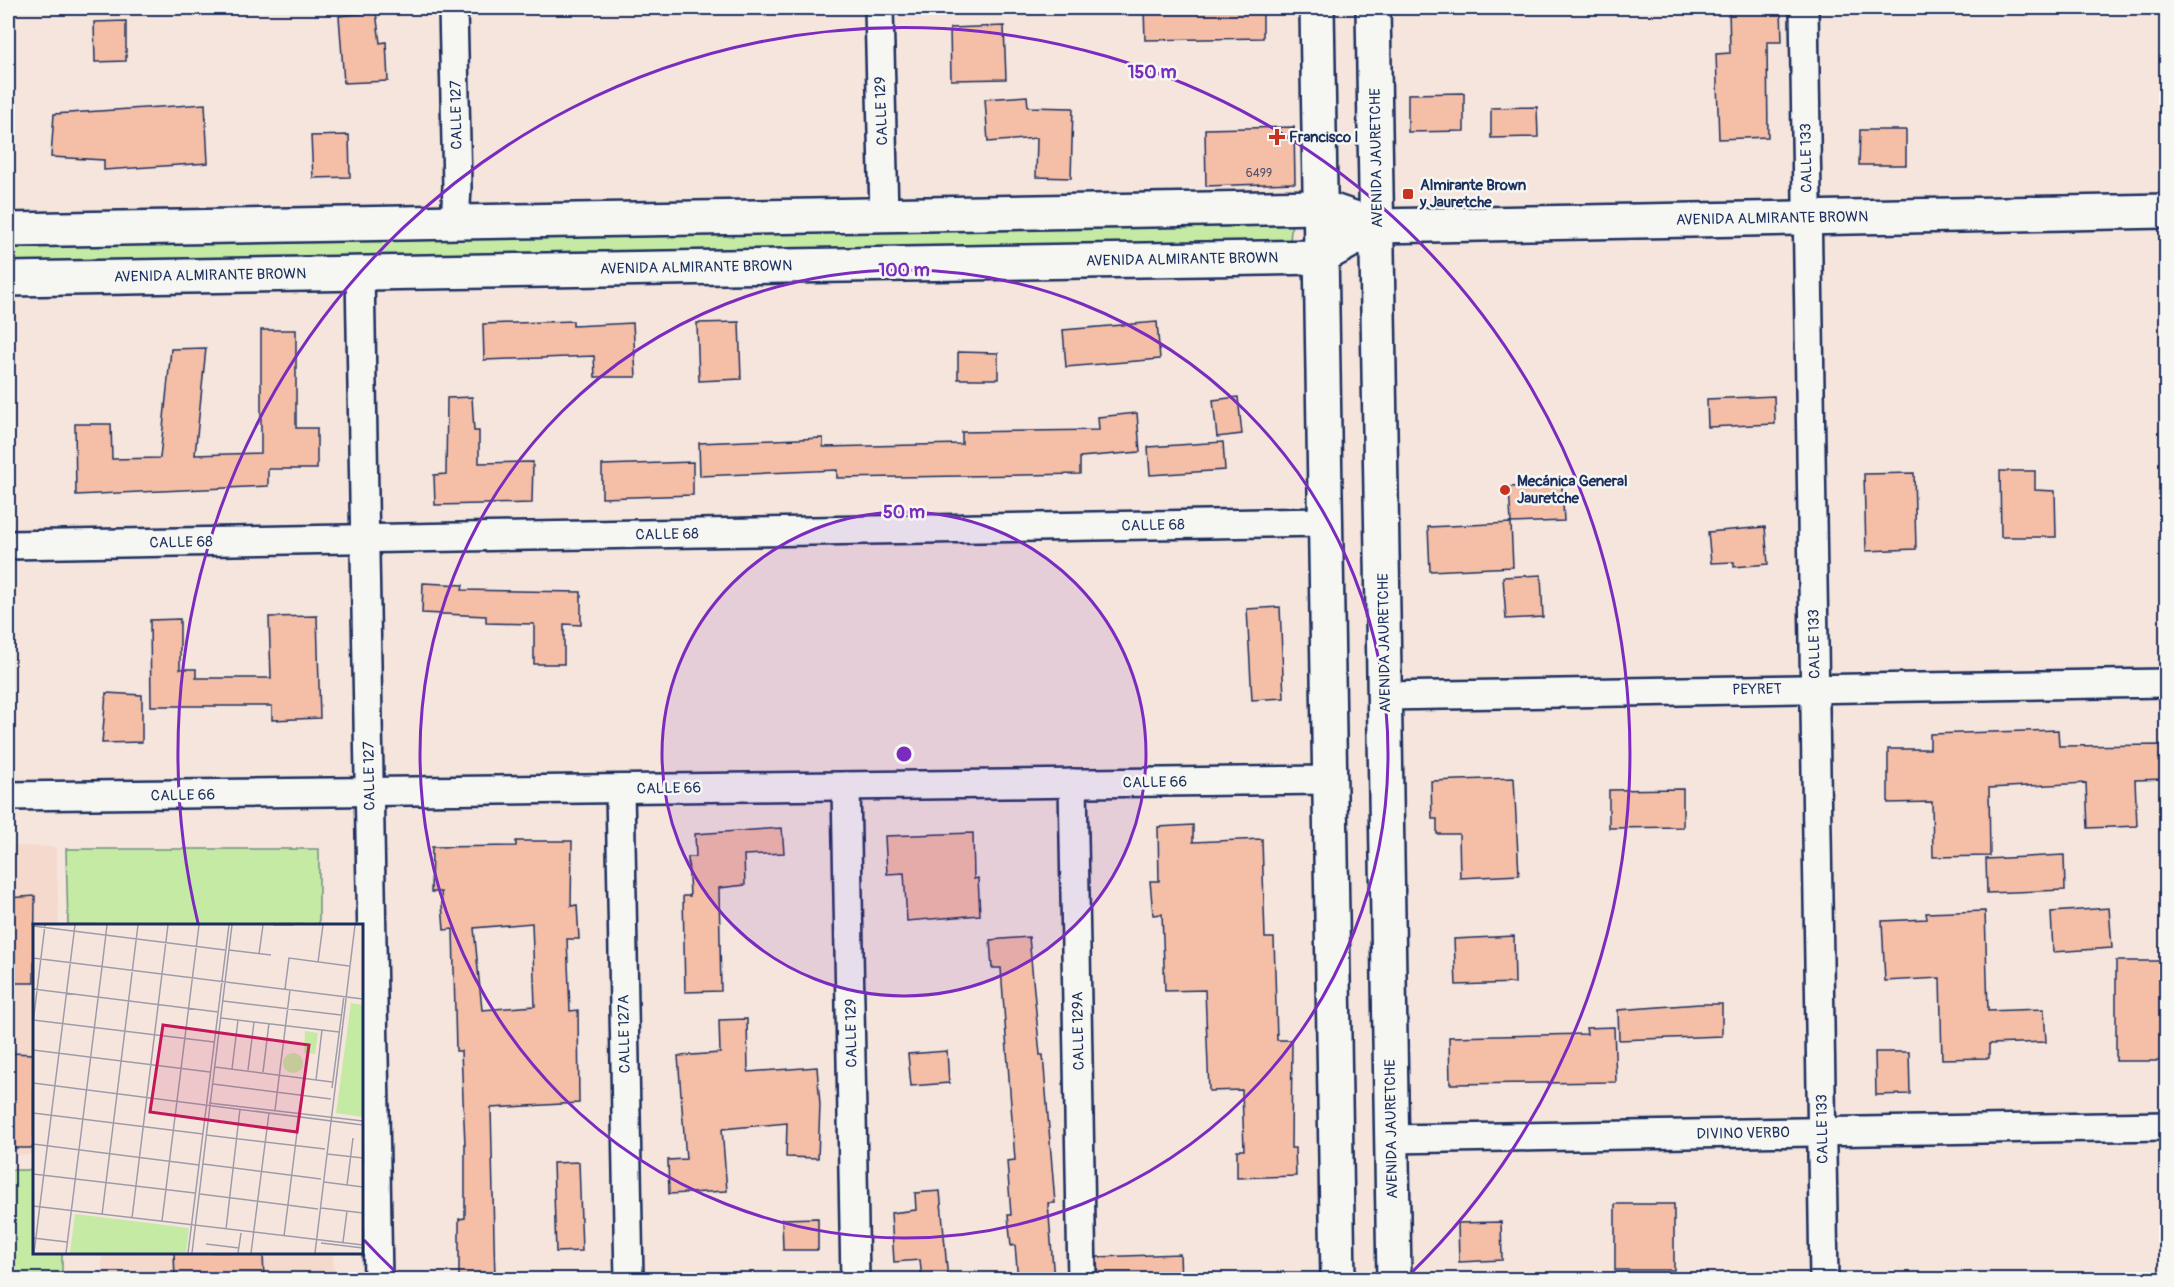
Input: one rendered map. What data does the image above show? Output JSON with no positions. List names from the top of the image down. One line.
{"streets":{"main road":["AVENIDA JAURETCHE","AVENIDA ALMIRANTE BROWN"],"street":["CALLE 129","CALLE 127","CALLE 133","CALLE 68","PEYRET","CALLE 66","CALLE 129A","CALLE 127A","DIVINO VERBO"]},"crossings":[["CALLE 129","AVENIDA ALMIRANTE BROWN"],["CALLE 129","CALLE 66"],["CALLE 127","AVENIDA ALMIRANTE BROWN"],["CALLE 127","CALLE 68"],["CALLE 127","CALLE 66"],["AVENIDA JAURETCHE","AVENIDA ALMIRANTE BROWN"],["AVENIDA JAURETCHE","PEYRET"],["AVENIDA JAURETCHE","DIVINO VERBO"],["CALLE 133","AVENIDA ALMIRANTE BROWN"],["CALLE 133","PEYRET"],["CALLE 133","DIVINO VERBO"],["CALLE 66","CALLE 129A"],["CALLE 66","CALLE 127A"]],"places":{"health":["Francisco I"],"transit":["Almirante Brown y Jauretche"],"other":["Mecánica General Jauretche"]},"house_numbers":["6499"],"rings":["150 m","100 m","50 m"]}
